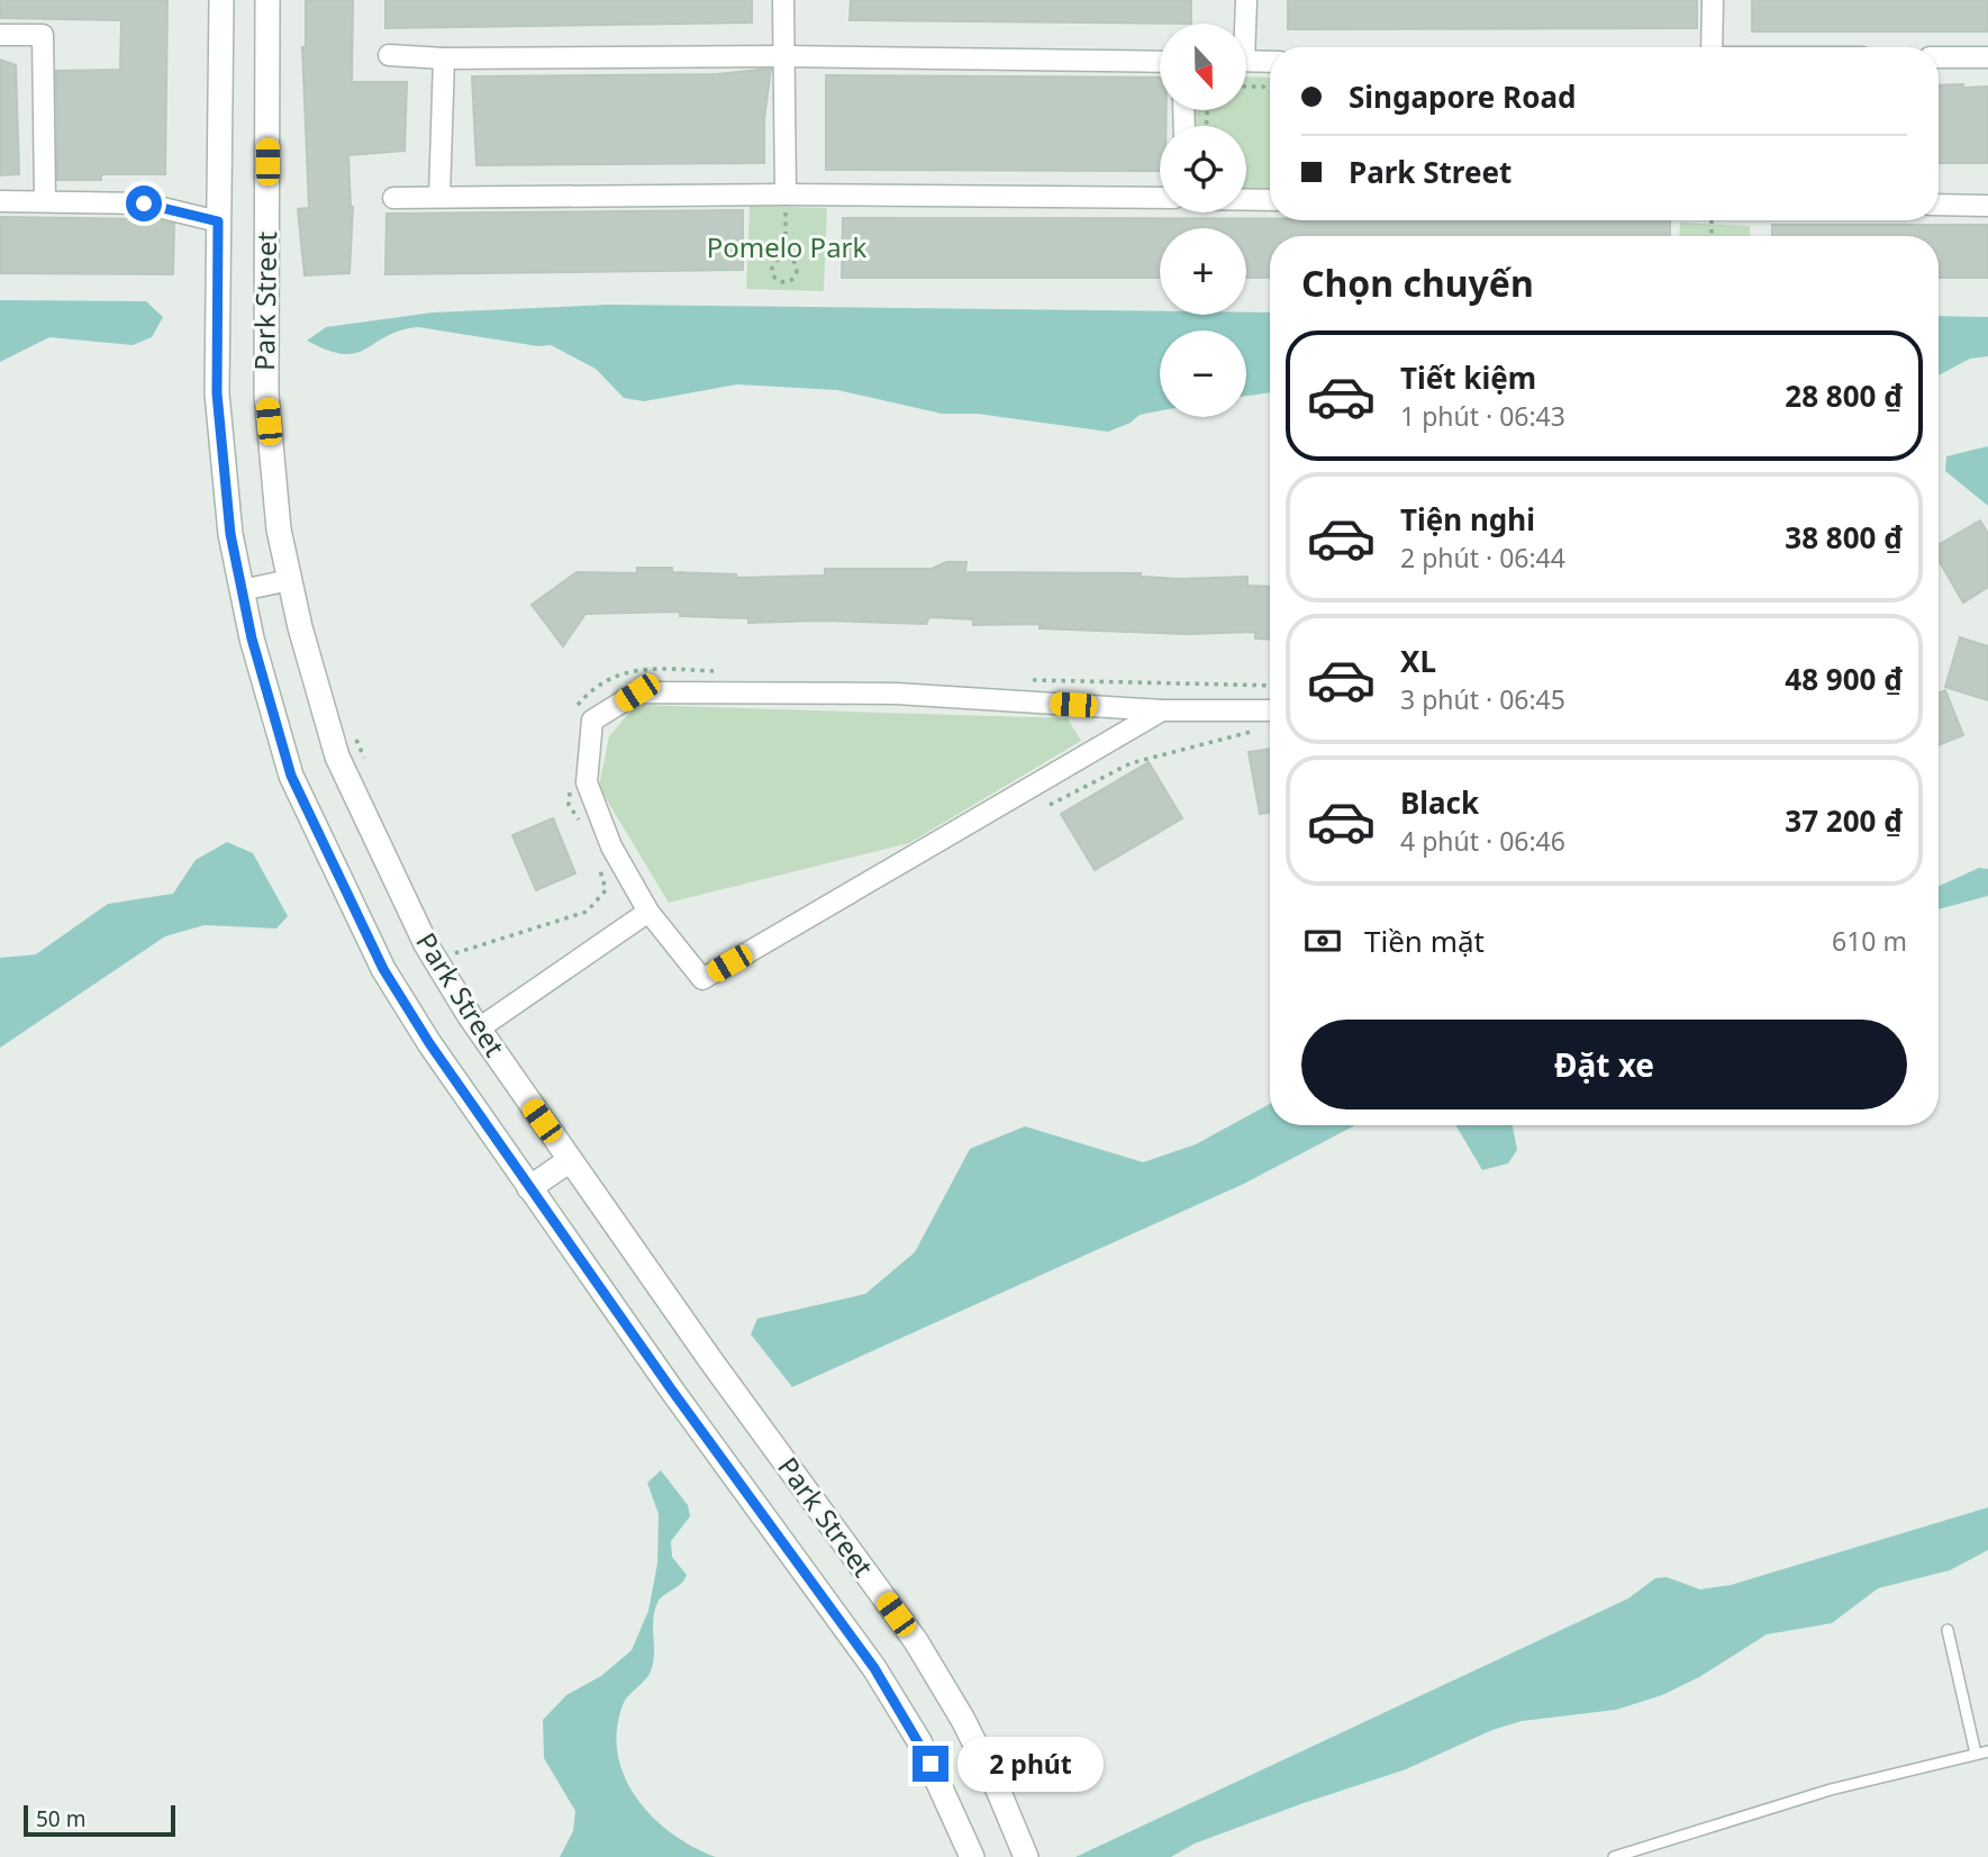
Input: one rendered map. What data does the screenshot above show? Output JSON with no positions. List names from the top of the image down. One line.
{"streets":{"street":["Park Street"]},"parks":["Pomelo Park"],"scale_bar":"50 m","north":"bottom","page":{"map_buttons":["+","−"],"banner":["Singapore Road","Park Street"],"heading":"Chọn chuyến","list":[{"name":"Tiết kiệm","note":"1 phút · 06:43","value":"28 800 ₫"},{"name":"Tiện nghi","note":"2 phút · 06:44","value":"38 800 ₫"},{"name":"XL","note":"3 phút · 06:45","value":"48 900 ₫"},{"name":"Black","note":"4 phút · 06:46","value":"37 200 ₫"}],"pay":["Tiền mặt","610 m"],"buttons":"Đặt xe","bubble":"2 phút","scale":"50 m"}}
